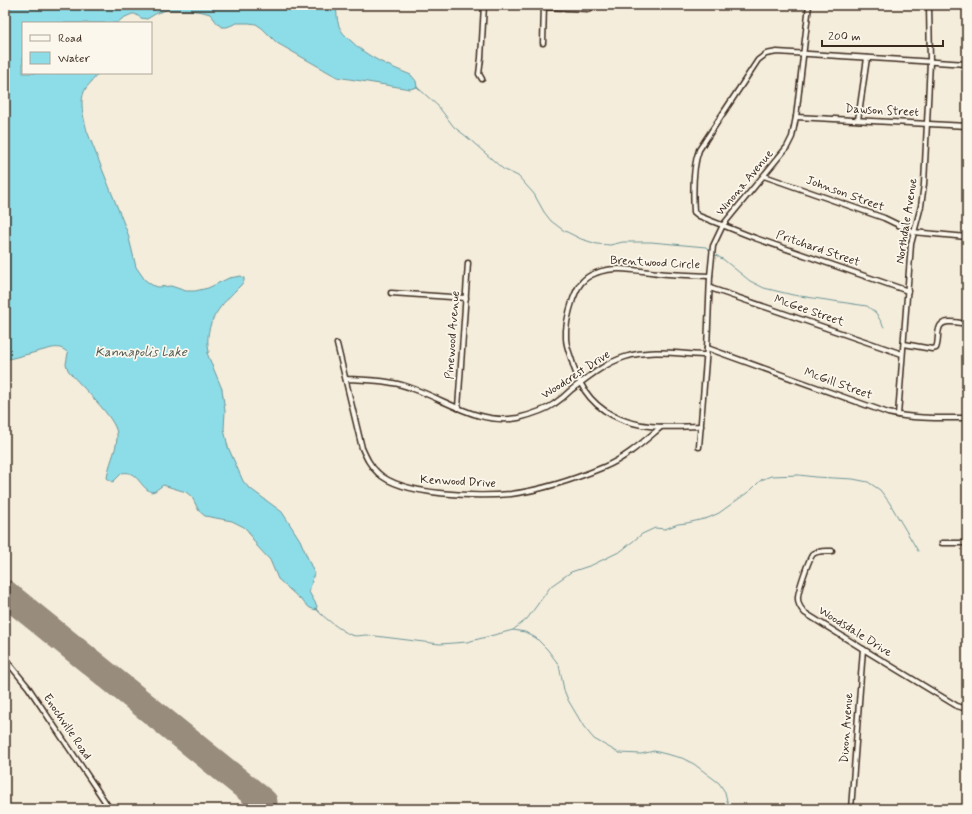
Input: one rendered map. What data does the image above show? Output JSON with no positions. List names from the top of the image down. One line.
{"streets":{"street":["Dawson Street","Winona Avenue","Johnson Street","Northdale Avenue","Pritchard Street","Brentwood Circle","McGee Street","Pinewood Avenue","Woodcrest Drive","McGill Street","Kenwood Drive","Woodsdale Drive","Enochville Road","Dixon Avenue"]},"crossings":[["Dawson Street","Winona Avenue"],["Dawson Street","Northdale Avenue"],["Winona Avenue","Johnson Street"],["Winona Avenue","Pritchard Street"],["Winona Avenue","Brentwood Circle"],["Winona Avenue","McGee Street"],["Winona Avenue","Woodcrest Drive"],["Winona Avenue","McGill Street"],["Johnson Street","Northdale Avenue"],["Northdale Avenue","Pritchard Street"],["Northdale Avenue","McGee Street"],["Northdale Avenue","McGill Street"],["Brentwood Circle","Woodcrest Drive"],["Brentwood Circle","Kenwood Drive"],["Pinewood Avenue","Woodcrest Drive"],["Woodcrest Drive","Kenwood Drive"],["Woodsdale Drive","Dixon Avenue"]],"water":["Kannapolis Lake"],"legend":["Road","Water"],"scale_bar":"200 m"}
